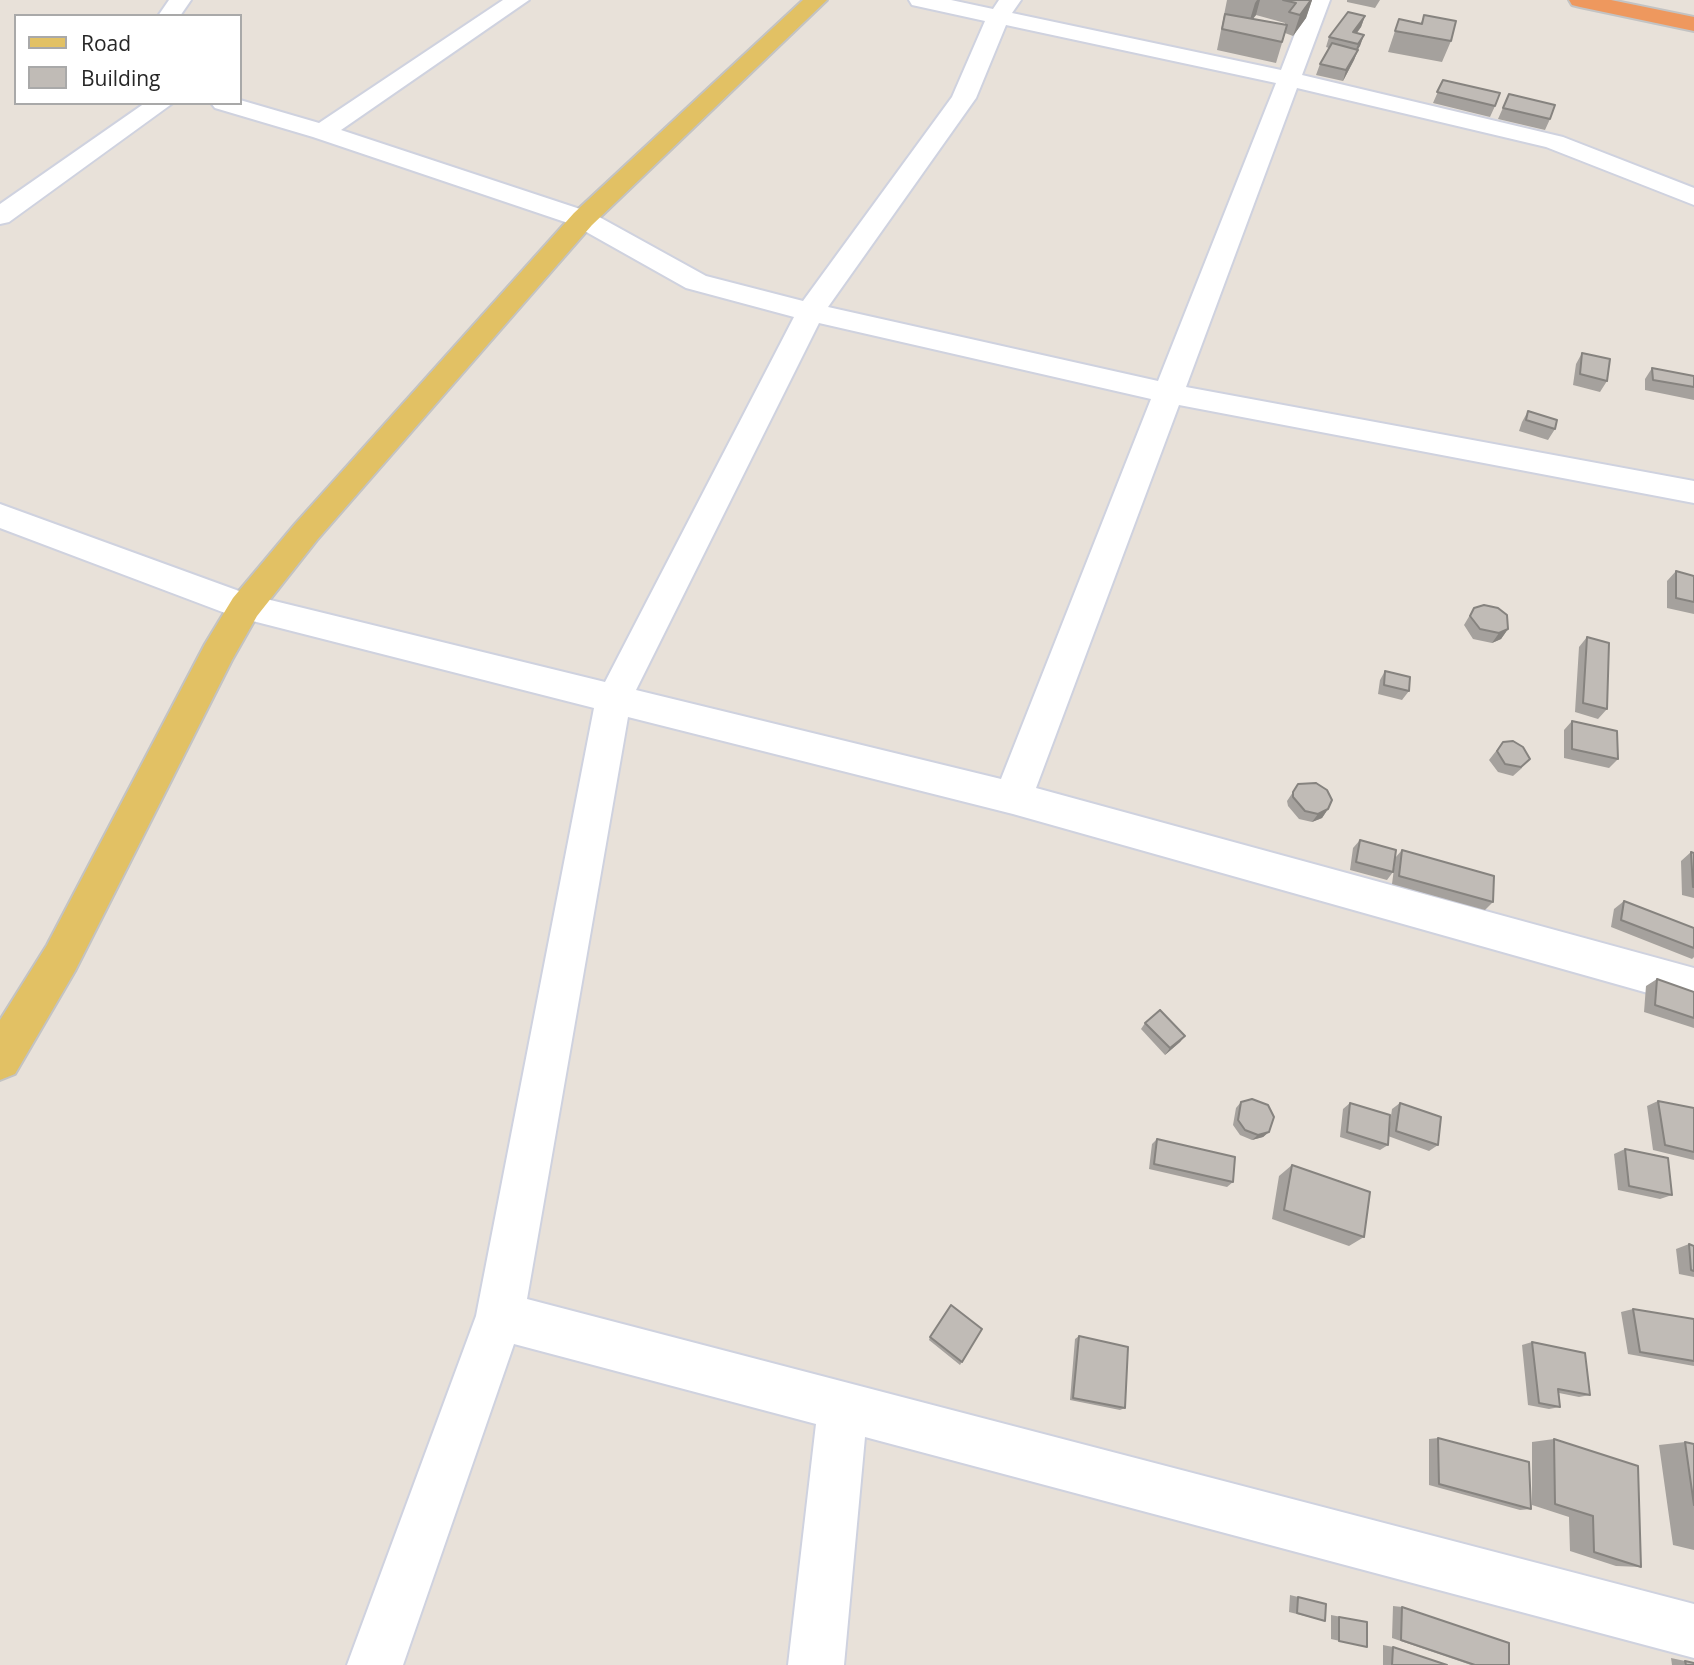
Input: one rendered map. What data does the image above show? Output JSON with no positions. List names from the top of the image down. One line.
{"legend":["Road","Building"]}
